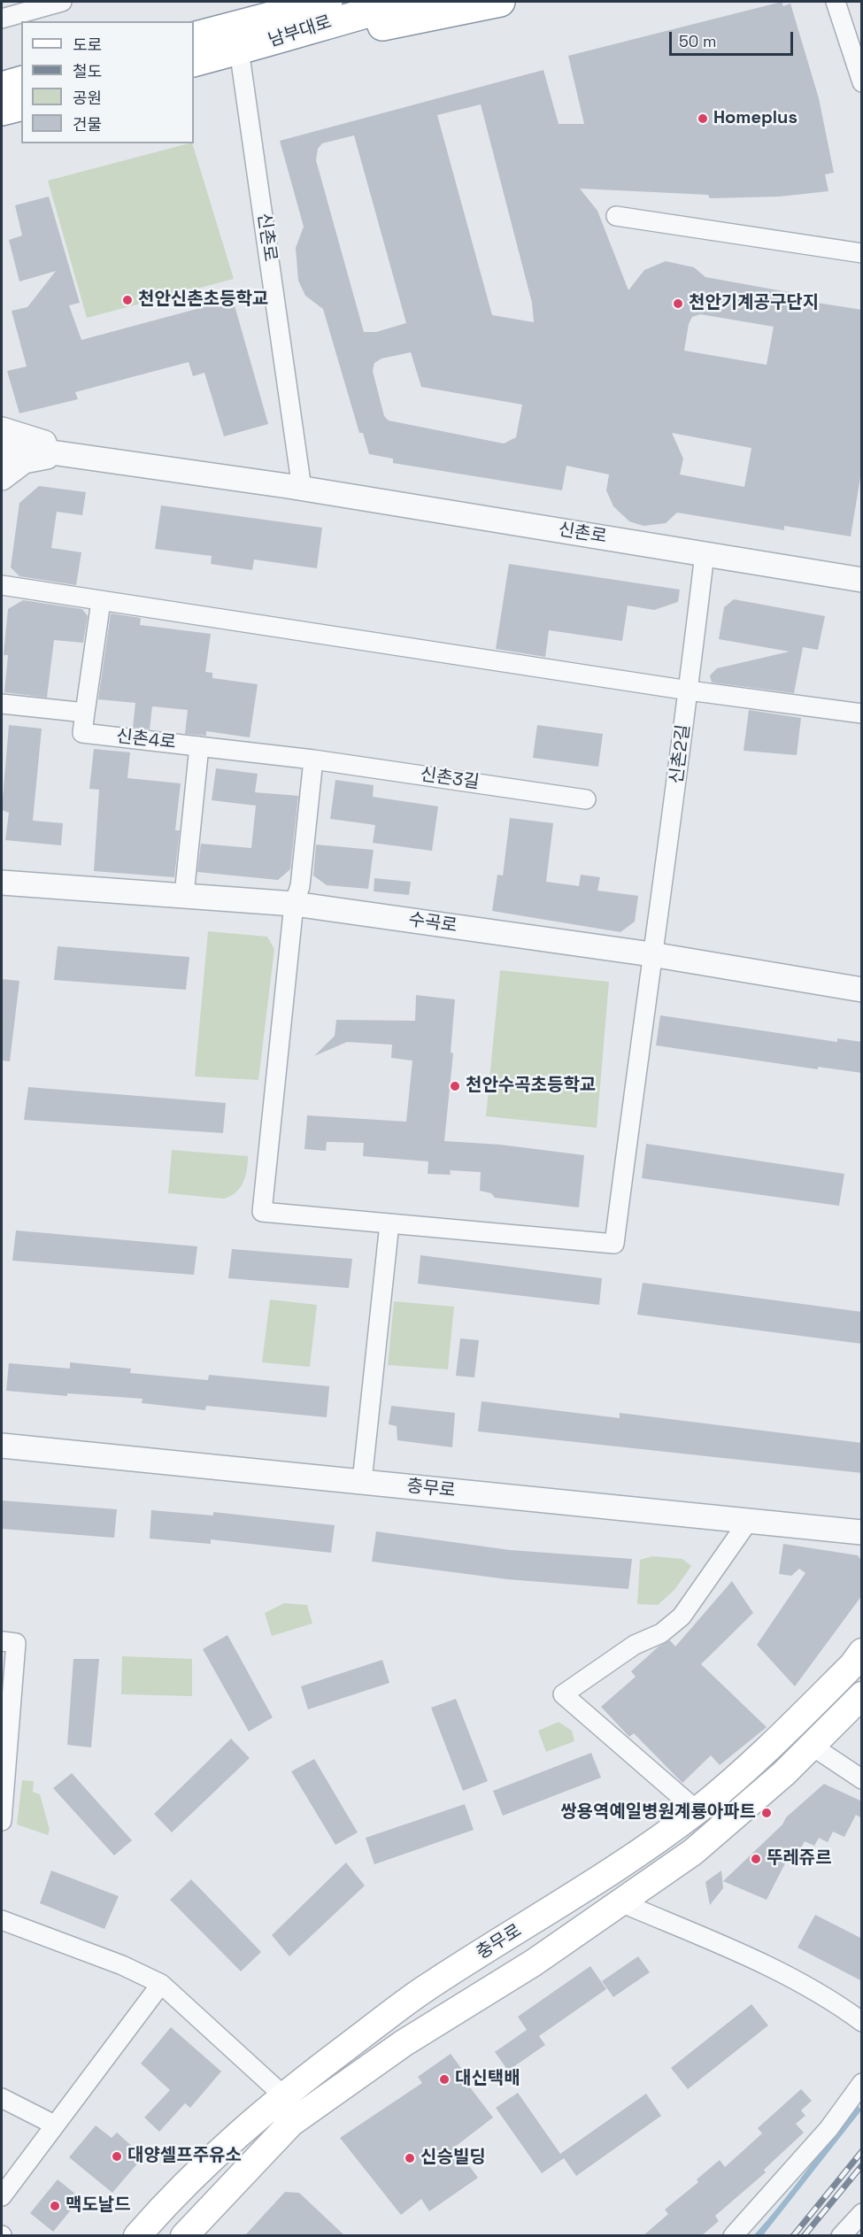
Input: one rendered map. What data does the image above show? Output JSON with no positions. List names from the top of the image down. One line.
{"streets":{"highway":["남부대로"],"main road":["충무로"],"street":["신촌로","신촌4로","신촌2길","신촌3길","수곡로"]},"crossings":[["남부대로","신촌로"],["신촌로","신촌2길"],["신촌4로","신촌3길"],["신촌2길","수곡로"]],"places":["Homeplus","천안신촌초등학교","천안기계공구단지","천안수곡초등학교","쌍용역예일병원계룡아파트","뚜레쥬르","대신택배","대양셀프주유소","신승빌딩","맥도날드"],"legend":["도로","철도","공원","건물"],"scale_bar":"50 m"}
